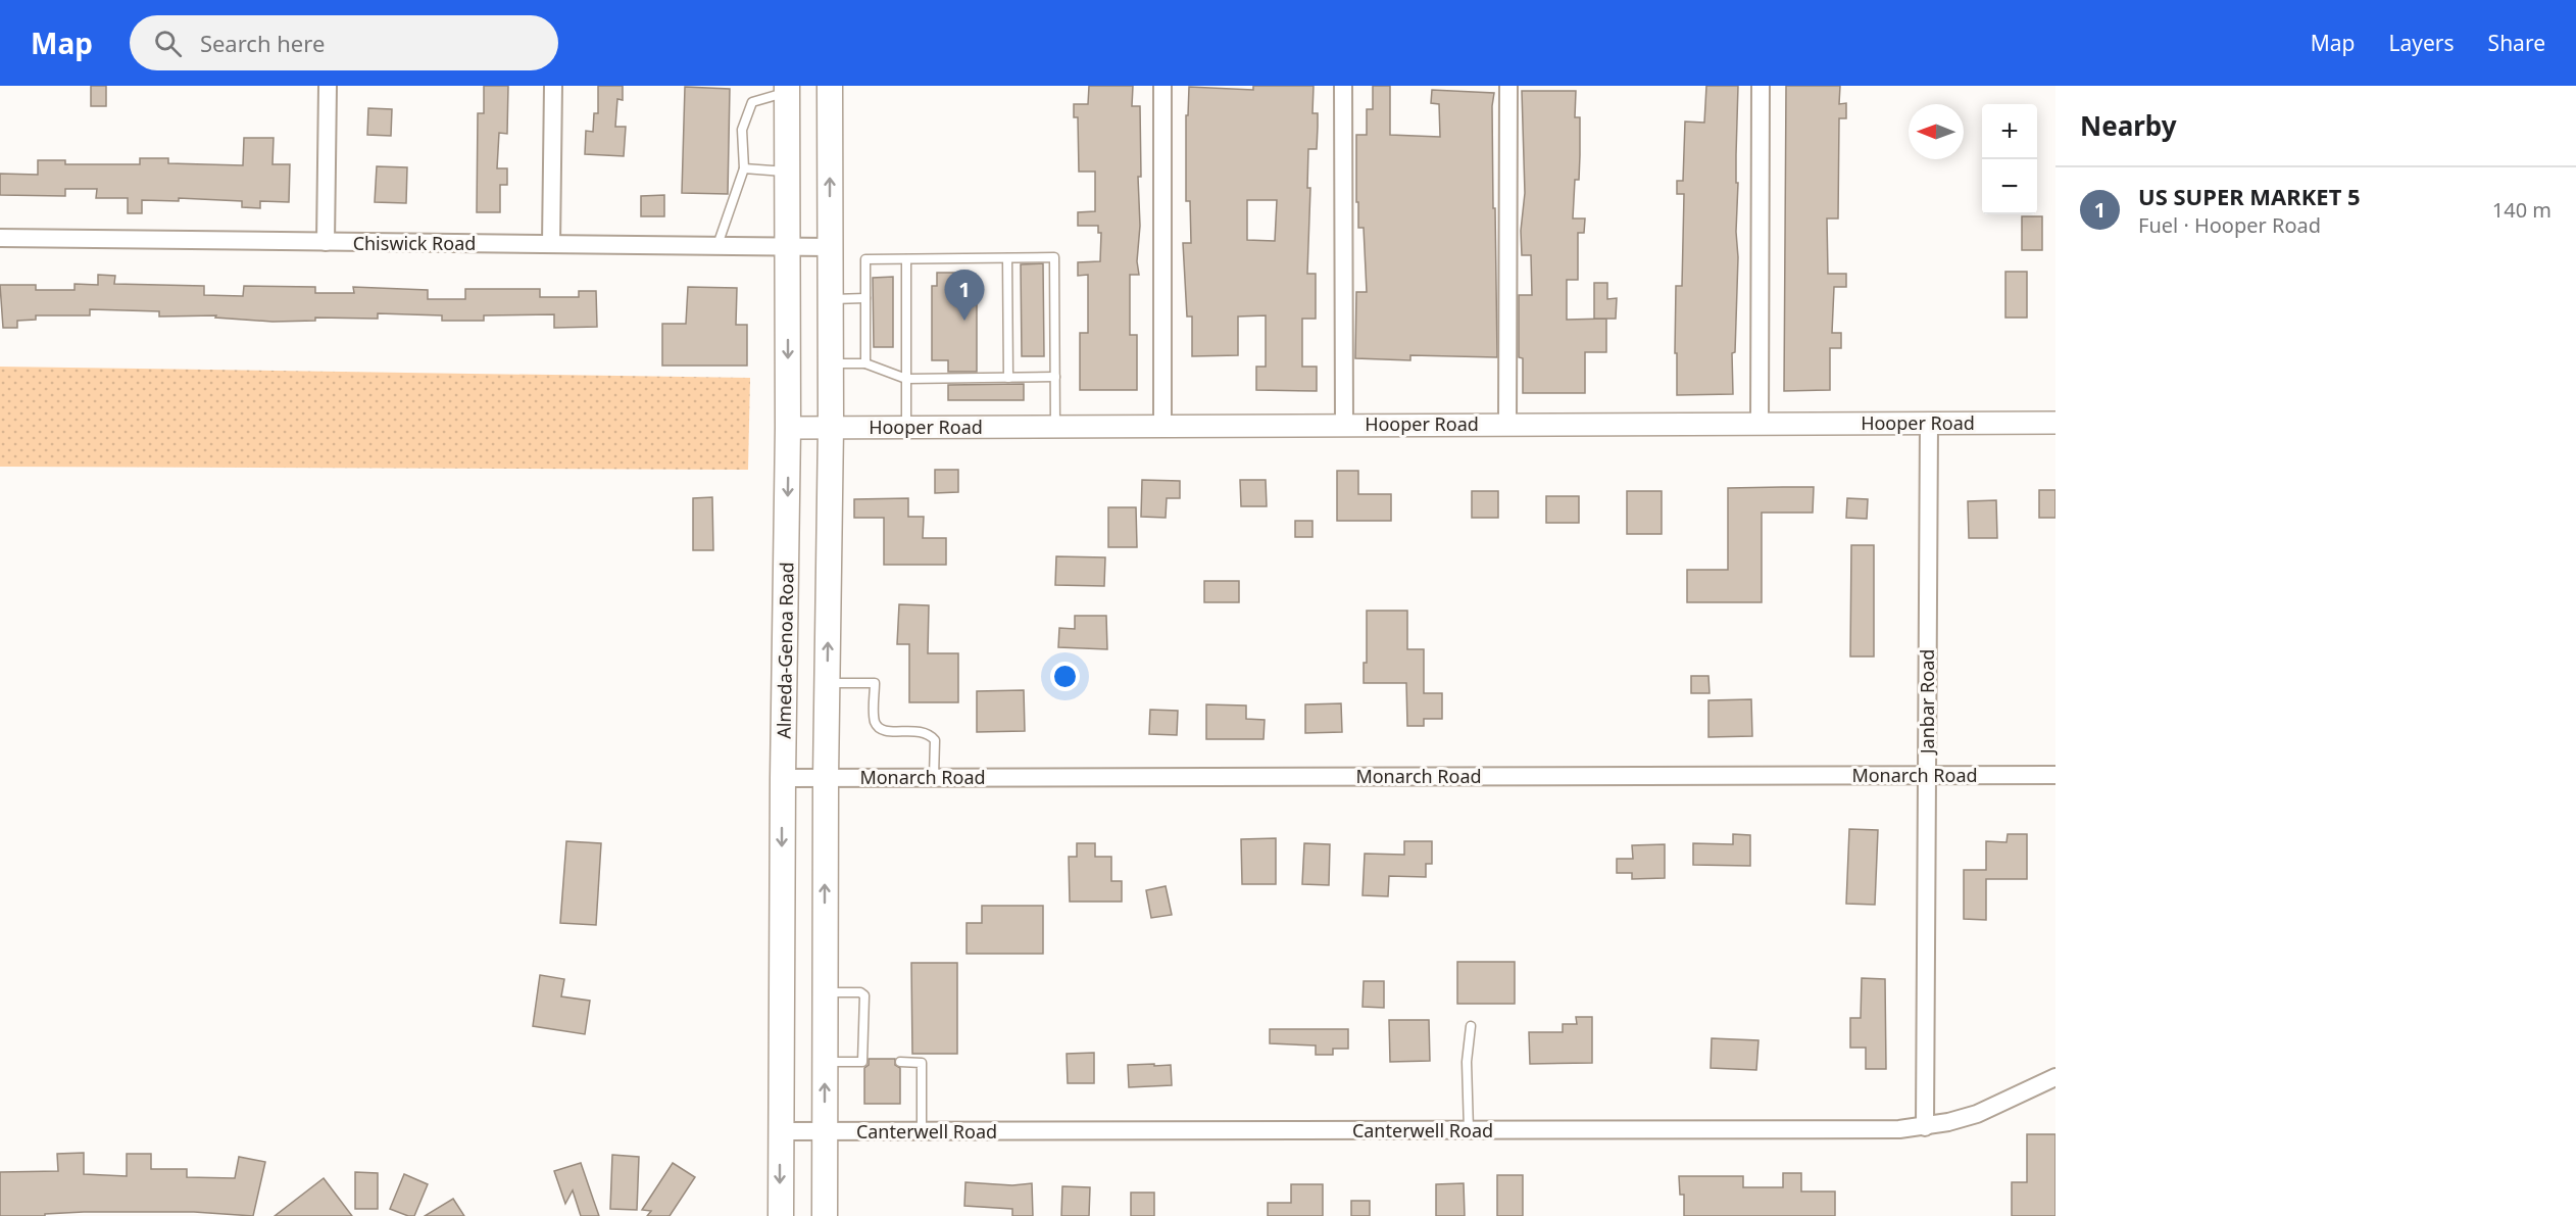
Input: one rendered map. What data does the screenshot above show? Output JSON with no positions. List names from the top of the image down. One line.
{"streets":{"main road":["Almeda-Genoa Road"],"street":["Chiswick Road","Hooper Road","Janbar Road","Monarch Road","Canterwell Road"]},"crossings":[["Chiswick Road","Almeda-Genoa Road"],["Hooper Road","Almeda-Genoa Road"],["Hooper Road","Janbar Road"],["Almeda-Genoa Road","Monarch Road"],["Almeda-Genoa Road","Canterwell Road"],["Janbar Road","Monarch Road"],["Janbar Road","Canterwell Road"]],"north":"left","page":{"header":"Map","search":"Search here","nav":["Map","Layers","Share"],"heading":"Nearby","map_buttons":["+","−"],"list":[{"mark":"1","name":"US SUPER MARKET 5","note":"Fuel · Hooper Road","value":"140 m"}],"pins":"1"}}
